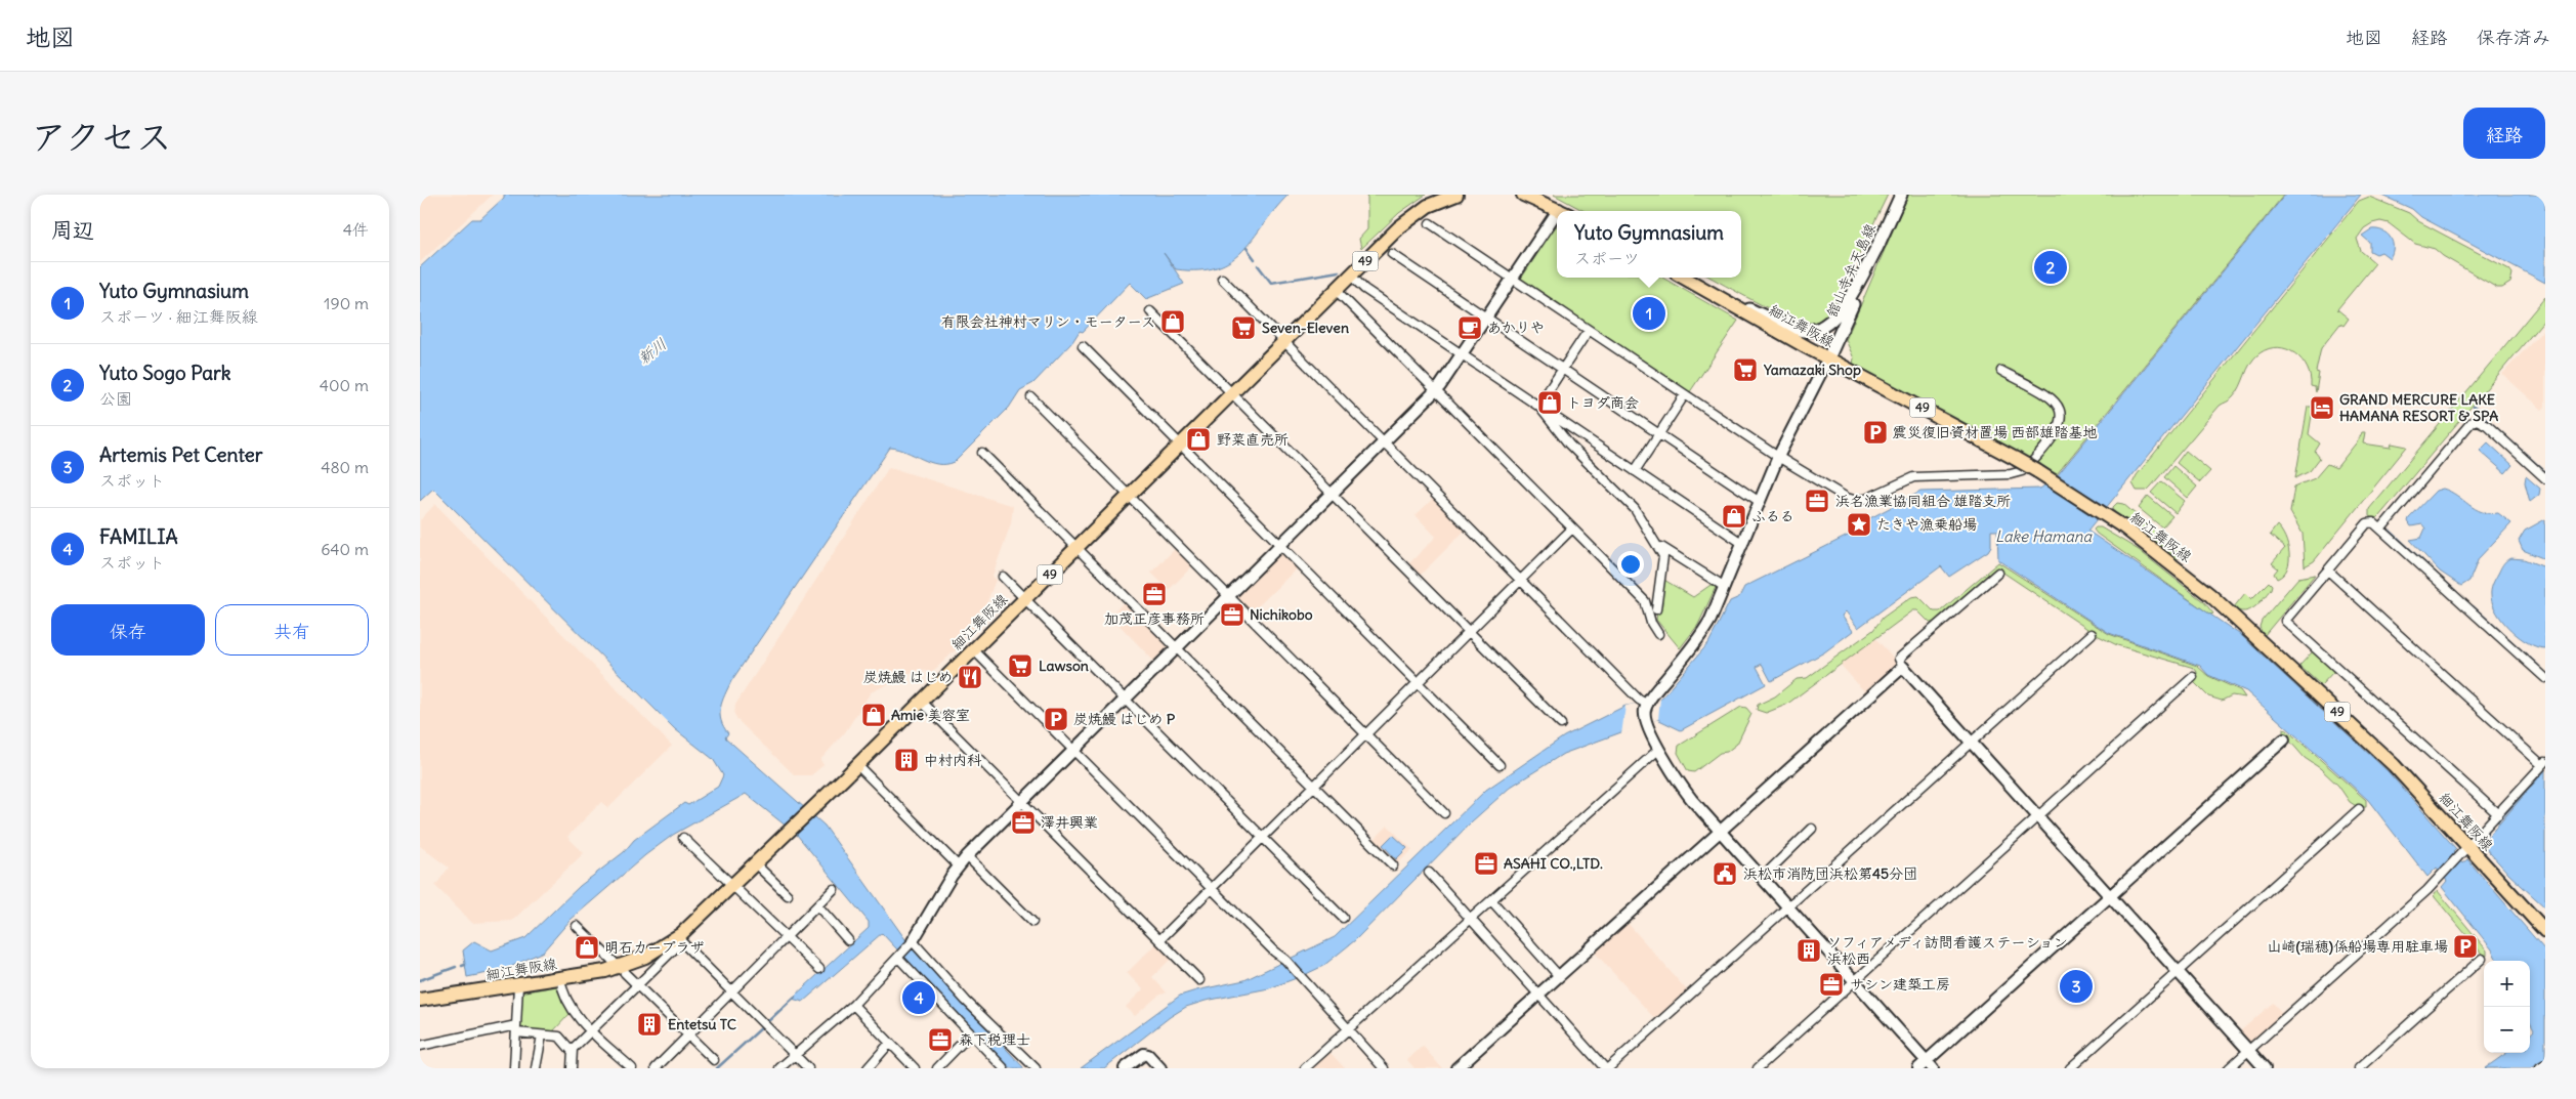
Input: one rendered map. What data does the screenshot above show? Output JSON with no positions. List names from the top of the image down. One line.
{"streets":{"main road":["49","舘山寺弁天島線","細江舞阪線"]},"crossings":[["舘山寺弁天島線","細江舞阪線"]],"water":["新川","Lake Hamana"],"places":{"shop":["有限会社神村マリン・モータース","トヨダ商会","野菜直売所","ふるる","Amie 美容室","明石カープラザ"],"supermarket":["Seven-Eleven","Yamazaki Shop","Lawson"],"cafe":["あかりや"],"hotel":["GRAND MERCURE LAKE HAMANA RESORT & SPA"],"parking":["震災復旧資材置場 西部雄踏基地","炭焼鰻 はじめ P","山崎(瑞穂)係船場専用駐車場"],"office":["浜名漁業協同組合 雄踏支所","加茂正彦事務所","Nichikobo","澤井興業","ASAHI CO.,LTD.","サシン建築工房","森下税理士"],"place":["たきや漁乗船場"],"restaurant":["炭焼鰻 はじめ"],"building":["中村内科","ソフィアメディ訪問看護ステーション 浜松西","Entetsu TC"],"public building":["浜松市消防団浜松第45分団"]},"page":{"header":"地図","nav":["地図","経路","保存済み"],"title":"アクセス","buttons":["経路",["保存","共有"]],"heading":["周辺","4件"],"popup":["Yuto Gymnasium","スポーツ"],"pins":["2","1","3","4"],"list":[{"mark":"1","name":"Yuto Gymnasium","note":"スポーツ · 細江舞阪線","value":"190 m"},{"mark":"2","name":"Yuto Sogo Park","note":"公園","value":"400 m"},{"mark":"3","name":"Artemis Pet Center","note":"スポット","value":"480 m"},{"mark":"4","name":"FAMILIA","note":"スポット","value":"640 m"}],"map_buttons":["+","−"]}}
